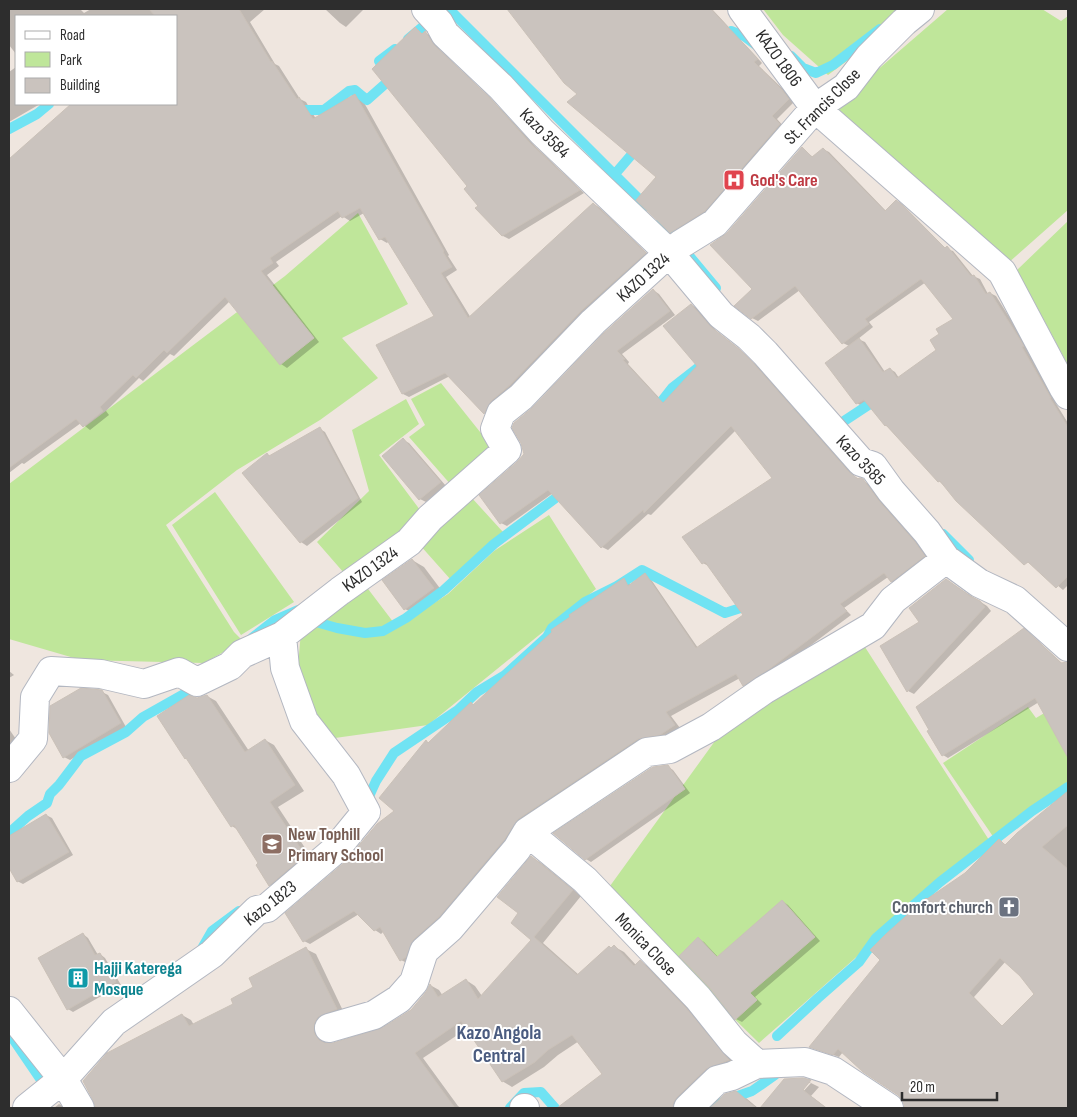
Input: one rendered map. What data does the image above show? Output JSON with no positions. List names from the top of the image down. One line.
{"streets":{"street":["KAZO 1806","St. Francis Close","Kazo 3584","KAZO 1324","Kazo 3585","Kazo 1823","Monica Close"]},"crossings":[["KAZO 1806","St. Francis Close"],["St. Francis Close","Kazo 3584"],["St. Francis Close","KAZO 1324"],["St. Francis Close","Kazo 3585"],["Kazo 3584","KAZO 1324"],["Kazo 3584","Kazo 3585"],["KAZO 1324","Kazo 3585"],["KAZO 1324","Kazo 1823"]],"districts":["Kazo Angola Central"],"places":{"hospital":["God's Care"],"school or university":["New Tophill Primary School"],"church":["Comfort church"],"building":["Hajji Katerega Mosque"]},"legend":["Road","Park","Building"],"scale_bar":"20 m"}
